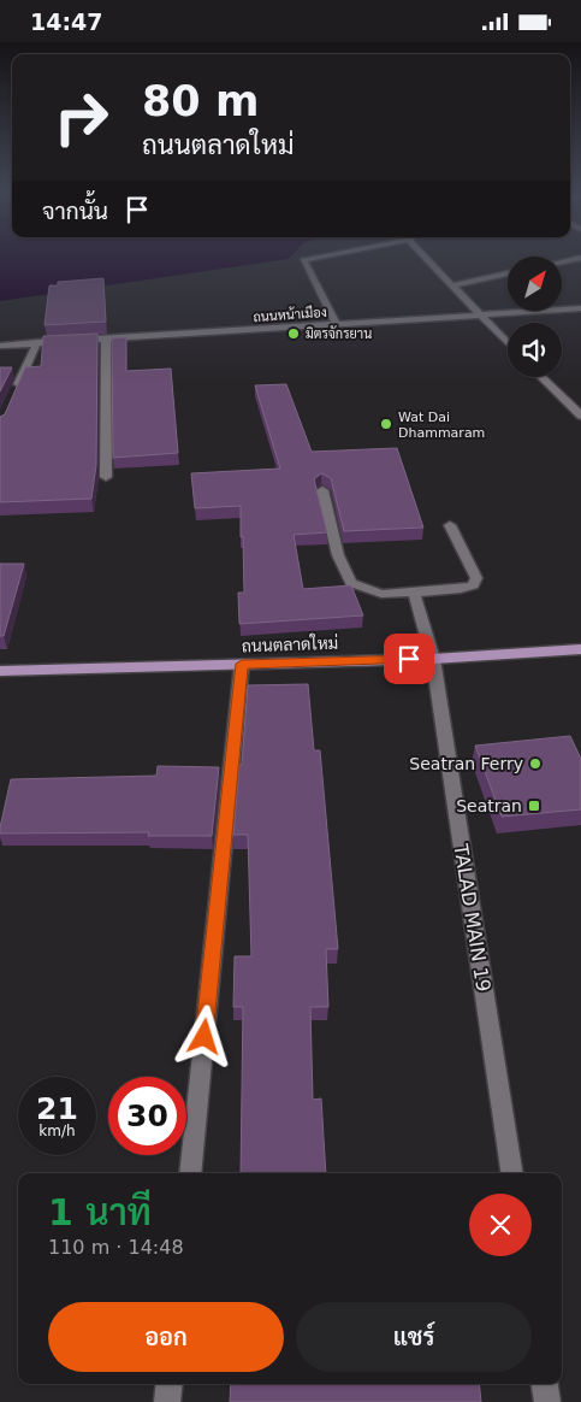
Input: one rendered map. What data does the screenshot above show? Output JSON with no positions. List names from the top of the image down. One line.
{"streets":{"main road":["ถนนตลาดใหม่"],"street":["ถนนหน้าเมือง","TALAD MAIN 19"]},"crossings":[["ถนนตลาดใหม่","TALAD MAIN 19"]],"places":{"other":["มิตรจักรยาน","Wat Dai Dhammaram","Seatran Ferry"],"transit":["Seatran"]},"north":"top right","page":{"status":"14:47","turn":["80 m","ถนนตลาดใหม่"],"then":"จากนั้น","speed":"21 km/h","limit":"30","heading":["1 นาที","110 m · 14:48"],"buttons":["ออก","แชร์"]}}
